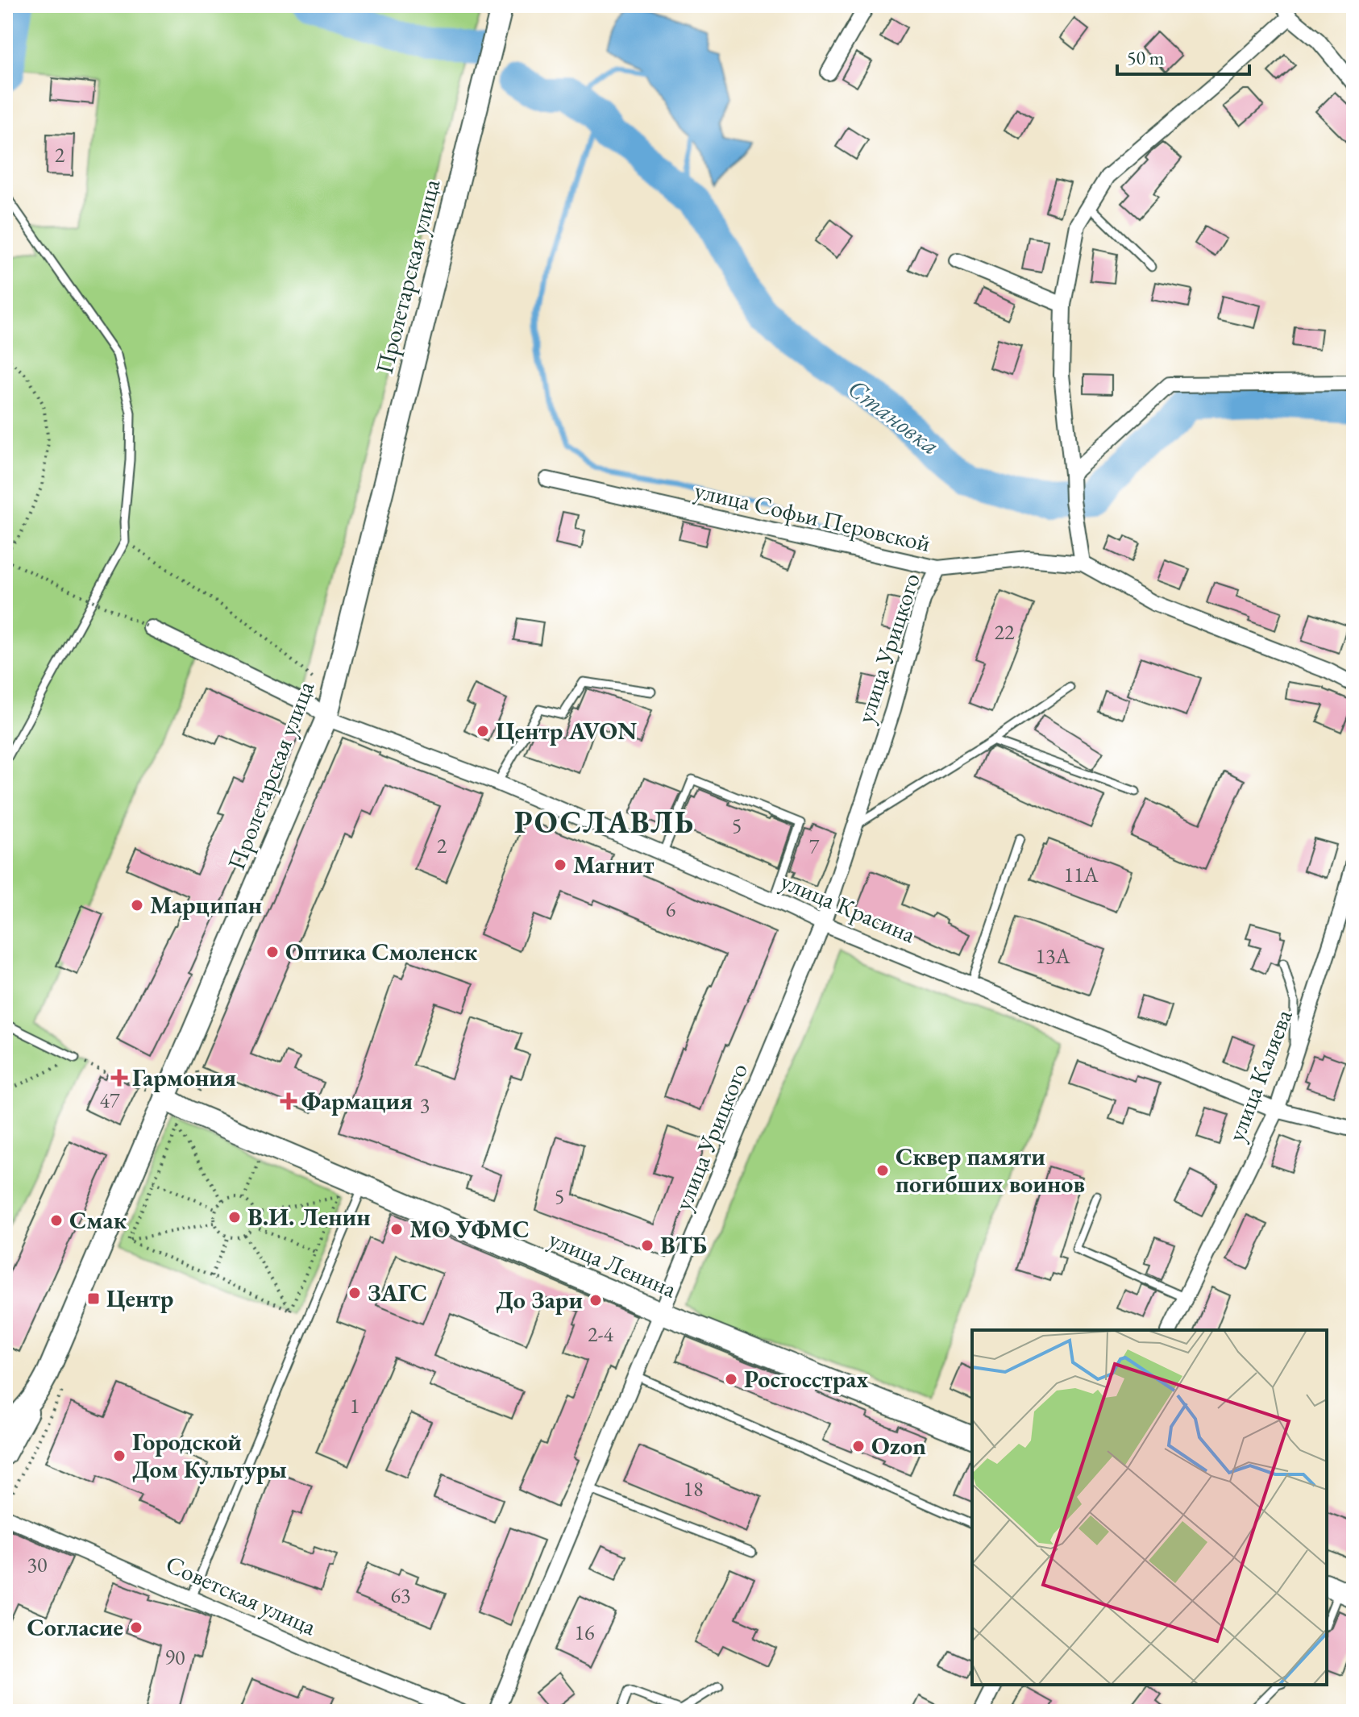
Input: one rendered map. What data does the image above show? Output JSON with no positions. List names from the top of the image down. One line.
{"streets":{"main road":["Пролетарская улица","улица Ленина"],"street":["улица Софьи Перовской","улица Урицкого","улица Красина","улица Каляева","Советская улица"]},"crossings":[["Пролетарская улица","улица Красина"],["Пролетарская улица","улица Ленина"],["улица Софьи Перовской","улица Урицкого"],["улица Урицкого","улица Красина"],["улица Урицкого","улица Ленина"],["улица Красина","улица Каляева"]],"districts":["РОСЛАВЛЬ"],"water":["Становка"],"places":{"other":["Центр AVON","Магнит","Марципан","Оптика Смоленск","Сквер памяти погибших воинов","В.И. Ленин","Смак","МО УФМС","ВТБ","ЗАГС","До Зари","Росгосстрах","Ozon","Городской Дом Культуры","Согласие"],"health":["Гармония","Фармация"],"transit":["Центр"]},"house_numbers":["2","22","5","2","7","11А","6","13А","47","3","5","2-4","1","18","30","63","16","90"],"scale_bar":"50 m"}
